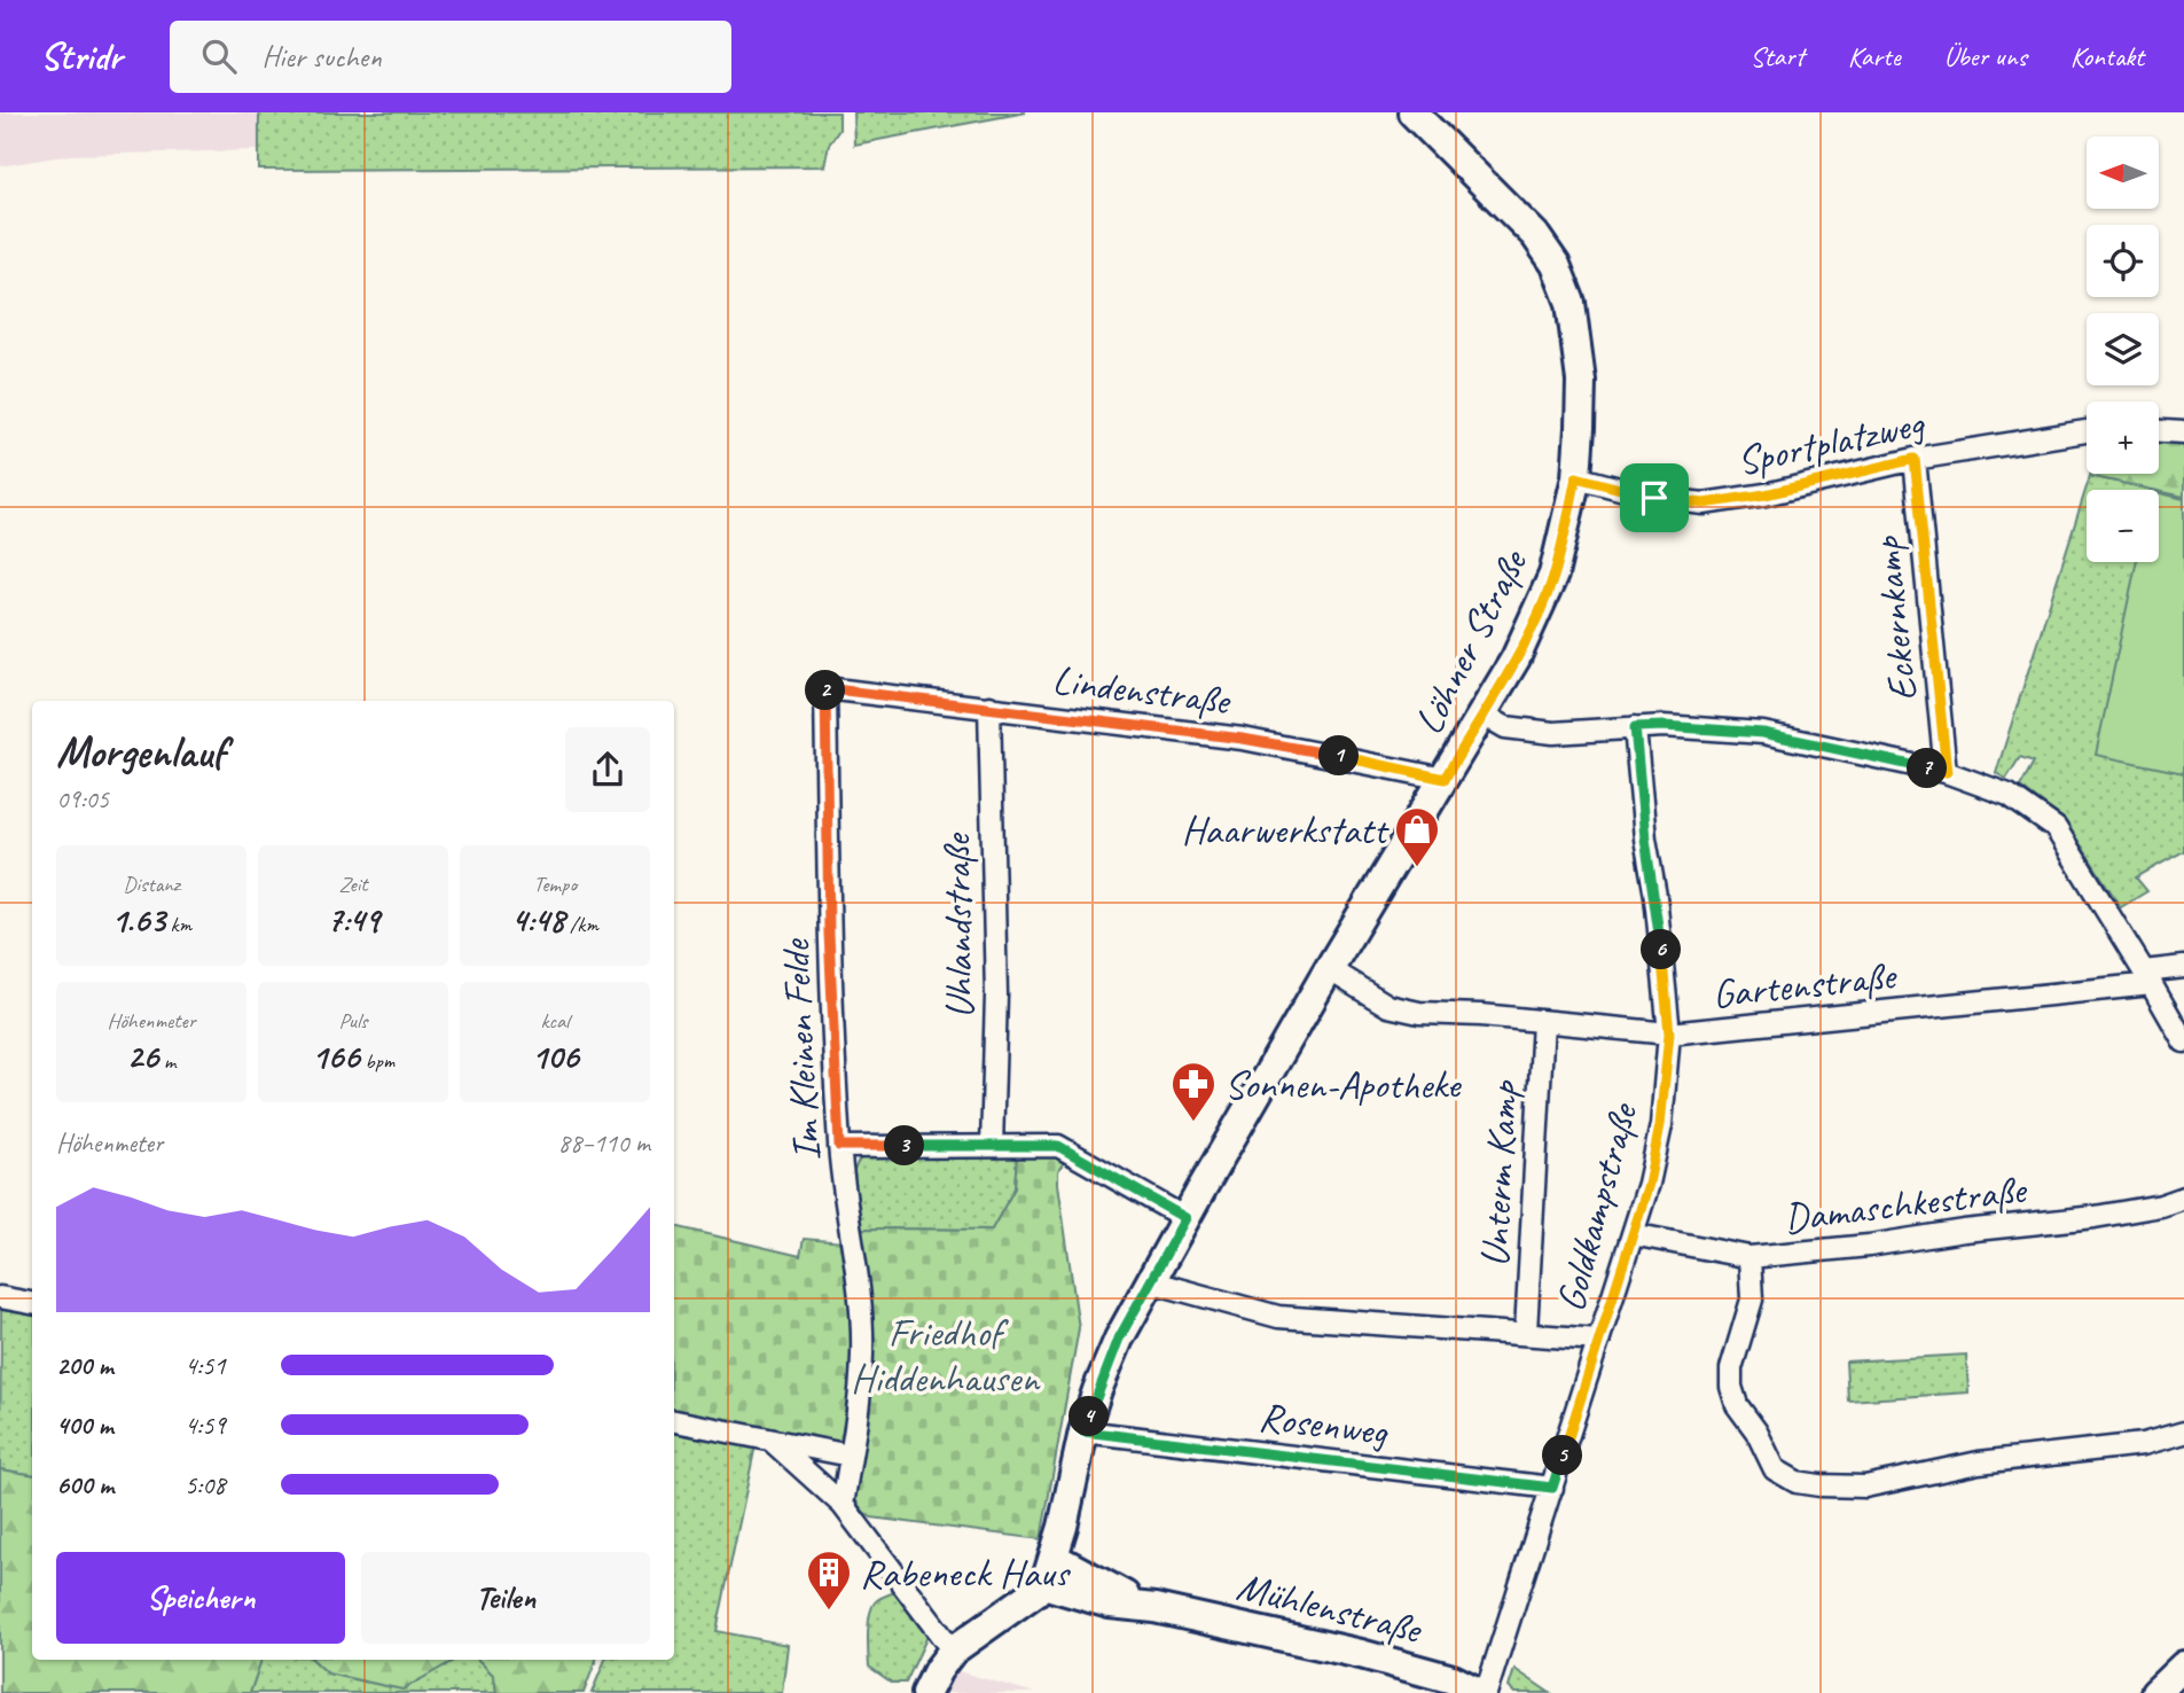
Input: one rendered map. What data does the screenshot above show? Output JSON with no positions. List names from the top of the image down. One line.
{"streets":{"main road":["Löhner Straße","Mühlenstraße"],"street":["Sportplatzweg","Eckernkamp","Lindenstraße","Uhlandstraße","Gartenstraße","Im Kleinen Felde","Unterm Kamp","Damaschkestraße","Goldkampstraße","Rosenweg"]},"crossings":[["Sportplatzweg","Eckernkamp"],["Sportplatzweg","Löhner Straße"],["Löhner Straße","Lindenstraße"],["Löhner Straße","Gartenstraße"],["Löhner Straße","Rosenweg"],["Löhner Straße","Mühlenstraße"],["Lindenstraße","Uhlandstraße"],["Lindenstraße","Im Kleinen Felde"],["Gartenstraße","Unterm Kamp"],["Gartenstraße","Goldkampstraße"],["Damaschkestraße","Goldkampstraße"],["Goldkampstraße","Rosenweg"],["Goldkampstraße","Mühlenstraße"]],"parks":["Friedhof Hiddenhausen"],"places":{"shop":["Haarwerkstatt"],"pharmacy":["Sonnen-Apotheke"],"building":["Rabeneck Haus"]},"north":"left","page":{"header":"Stridr","search":"Hier suchen","nav":["Start","Karte","Über uns","Kontakt"],"map_buttons":["+","−"],"pins":["2","1","7","6","3","4","5"],"heading":["Morgenlauf","09:05"],"stats":[["Distanz","1.63 km"],["Zeit","7:49"],["Tempo","4:48 /km"],["Höhenmeter","26 m"],["Puls","166 bpm"],["kcal","106"]],"chart":["Höhenmeter","88–110 m"],"list":[{"name":"200 m","note":"4:51"},{"name":"400 m","note":"4:59"},{"name":"600 m","note":"5:08"}],"buttons":["Speichern","Teilen"]}}
